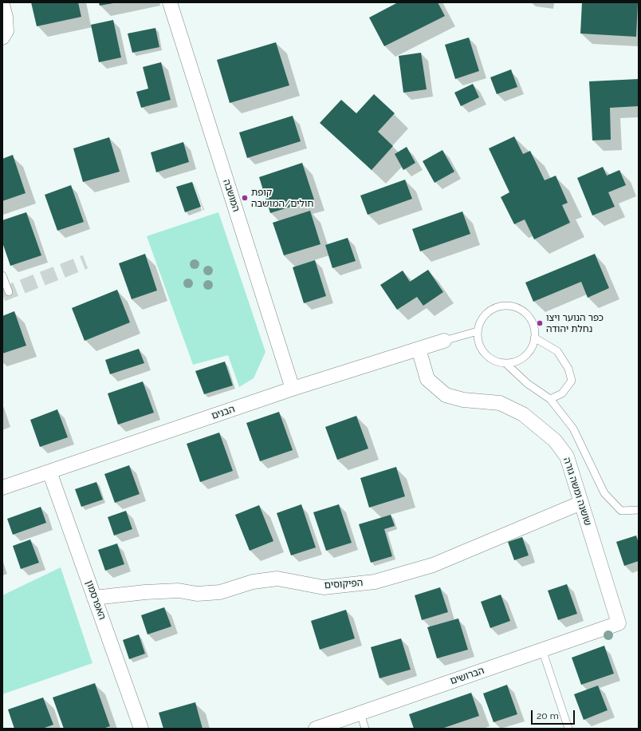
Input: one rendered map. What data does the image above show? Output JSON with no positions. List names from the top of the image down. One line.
{"streets":{"street":["המושבה","הבנים","שושנה ומשה גורה","הפיקוסים","האפרסמון","הברושים"]},"crossings":[["המושבה","הבנים"],["הבנים","שושנה ומשה גורה"],["הבנים","האפרסמון"],["שושנה ומשה גורה","הפיקוסים"],["שושנה ומשה גורה","הברושים"],["הפיקוסים","האפרסמון"]],"places":["קופת חולים/המושבה","כפר הנוער ויצו נחלת יהודה"],"scale_bar":"20 m"}
